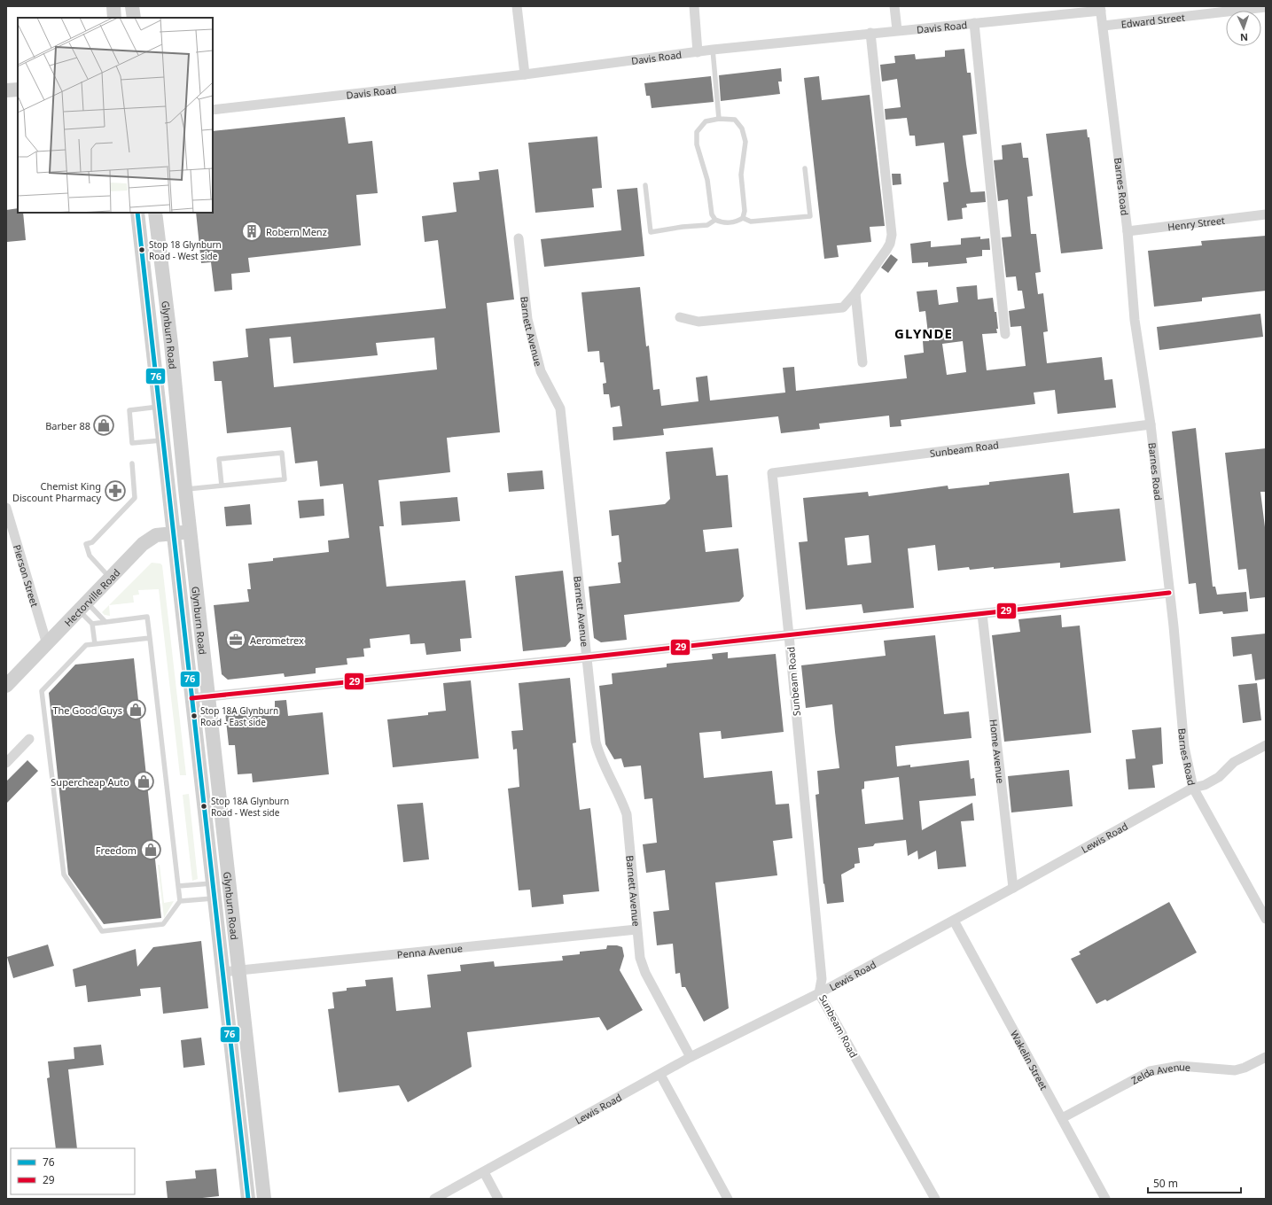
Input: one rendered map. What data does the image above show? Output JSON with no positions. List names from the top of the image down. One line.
{"streets":{"main road":["Glynburn Road","Hectorville Road"],"street":["Edward Street","Davis Road","Barnes Road","Henry Street","Barnett Avenue","Sunbeam Road","Pierson Street","Home Avenue","Lewis Road","Penna Avenue","Wakelin Street","Zelda Avenue"]},"crossings":[["Edward Street","Barnes Road"],["Davis Road","Barnes Road"],["Barnes Road","Henry Street"],["Barnes Road","Sunbeam Road"],["Barnes Road","Lewis Road"],["Barnett Avenue","Lewis Road"],["Barnett Avenue","Penna Avenue"],["Glynburn Road","Hectorville Road"],["Glynburn Road","Penna Avenue"],["Sunbeam Road","Lewis Road"],["Pierson Street","Hectorville Road"],["Home Avenue","Lewis Road"],["Lewis Road","Wakelin Street"],["Wakelin Street","Zelda Avenue"]],"districts":["GLYNDE"],"places":{"building":["Robern Menz"],"other":["Stop 18 Glynburn Road - West side","Stop 18A Glynburn Road - East side","Stop 18A Glynburn Road - West side"],"shop":["Barber 88","The Good Guys","Supercheap Auto","Freedom"],"pharmacy":["Chemist King Discount Pharmacy"],"office":["Aerometrex"]},"lines":["transit line 76","transit line 29"],"legend":["76","29"],"scale_bar":"50 m","north":"bottom"}
